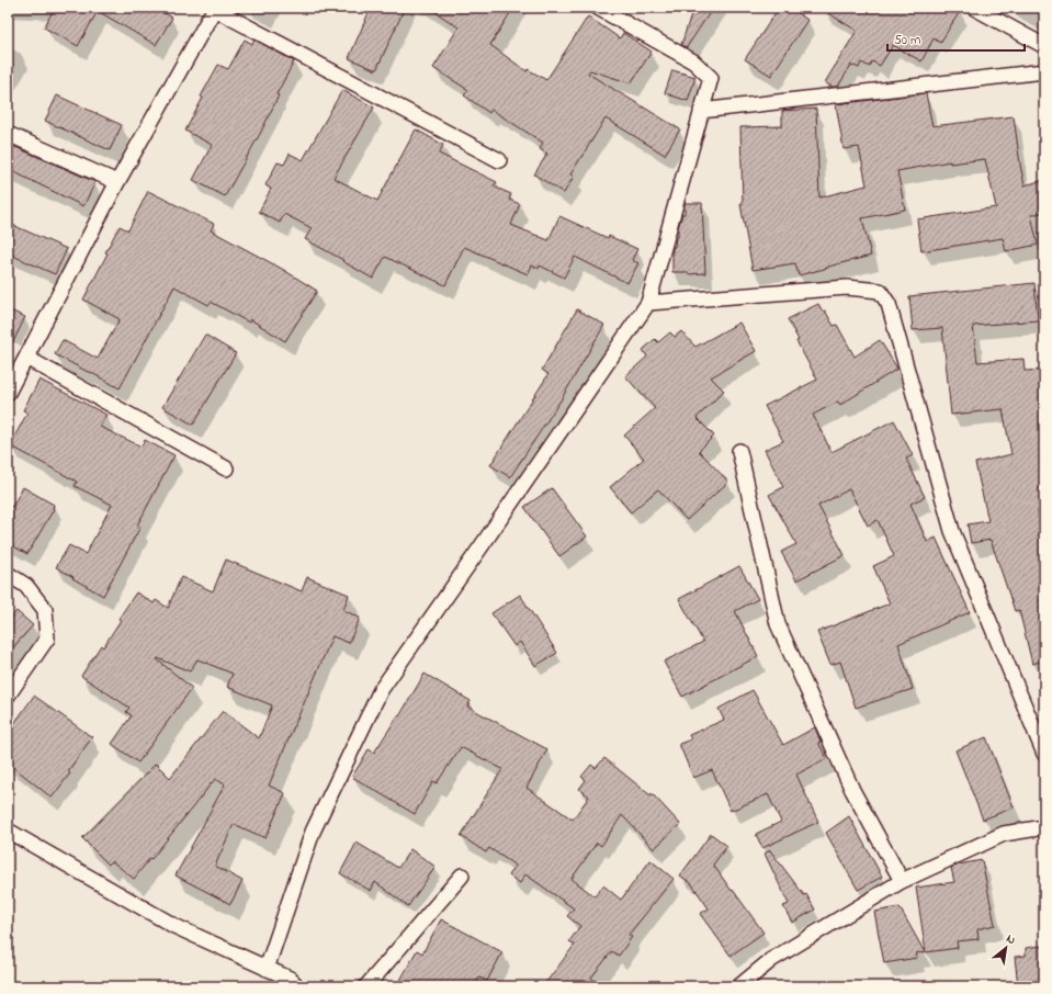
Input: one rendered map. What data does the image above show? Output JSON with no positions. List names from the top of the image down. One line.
{"scale_bar":"50 m","north":"top right"}
